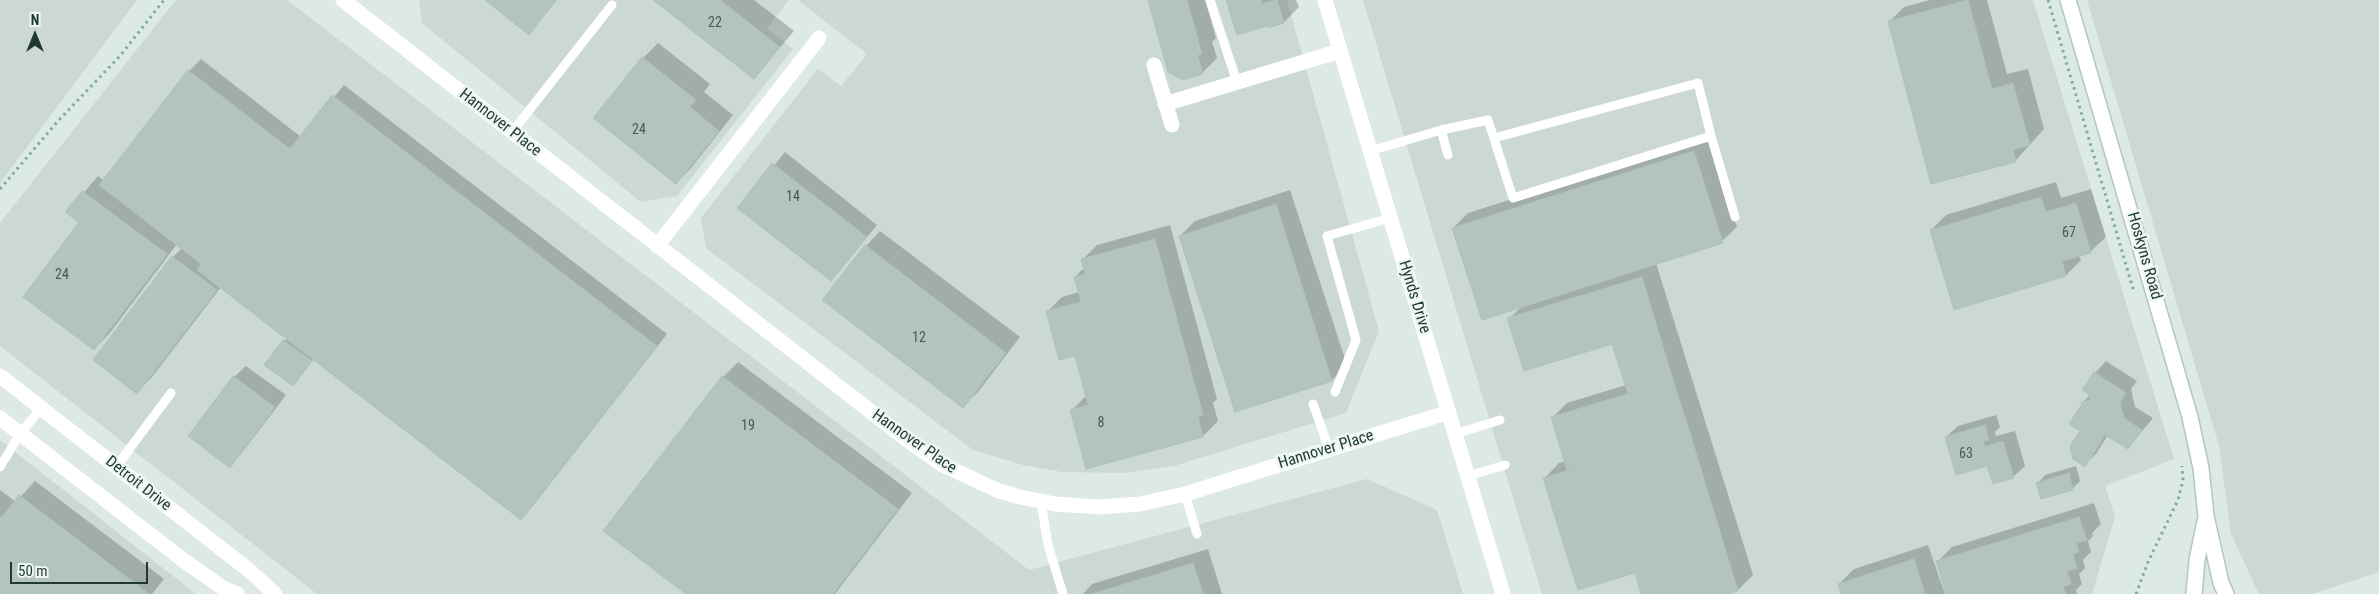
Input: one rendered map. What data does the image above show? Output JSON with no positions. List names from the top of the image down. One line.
{"streets":{"street":["Hannover Place","Hoskyns Road","Hynds Drive","Detroit Drive"]},"crossings":[["Hannover Place","Hynds Drive"]],"house_numbers":["22","24","14","67","24","12","8","19","63"],"scale_bar":"50 m","north":"top"}
